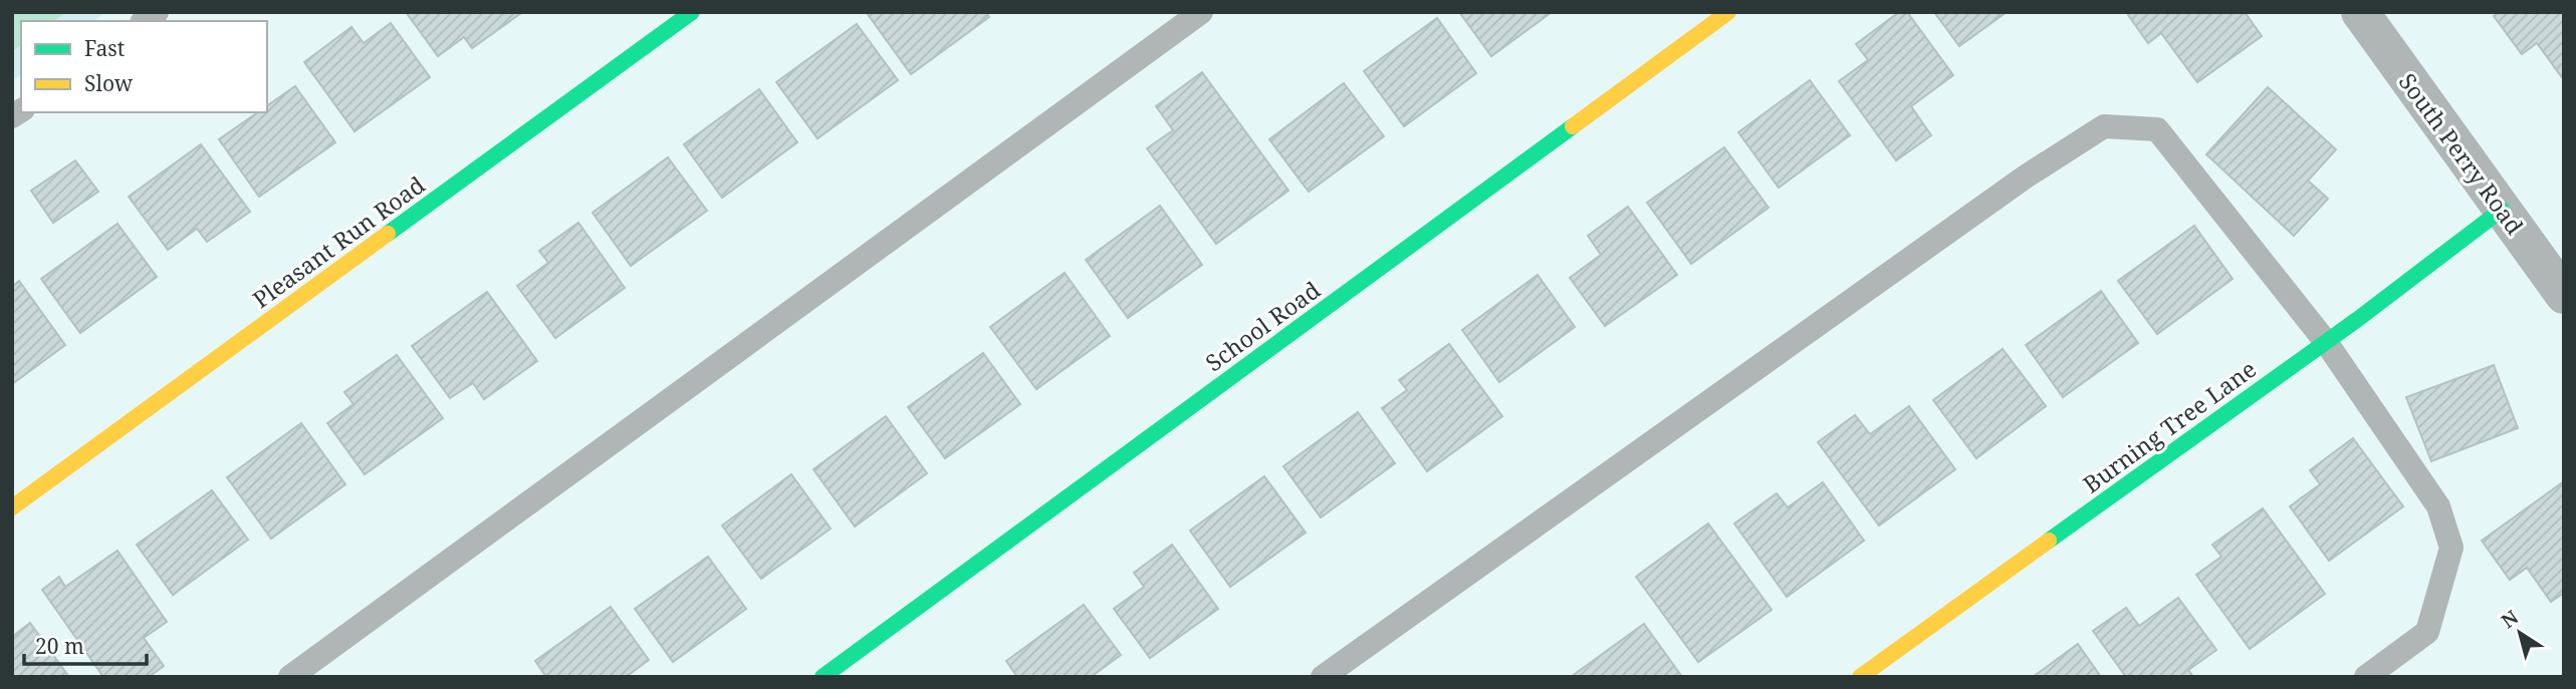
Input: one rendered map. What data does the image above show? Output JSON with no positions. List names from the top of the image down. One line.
{"streets":{"street":["South Perry Road","Pleasant Run Road","School Road","Burning Tree Lane"]},"crossings":[["South Perry Road","Burning Tree Lane"]],"legend":["Fast","Slow"],"scale_bar":"20 m","north":"top left"}
